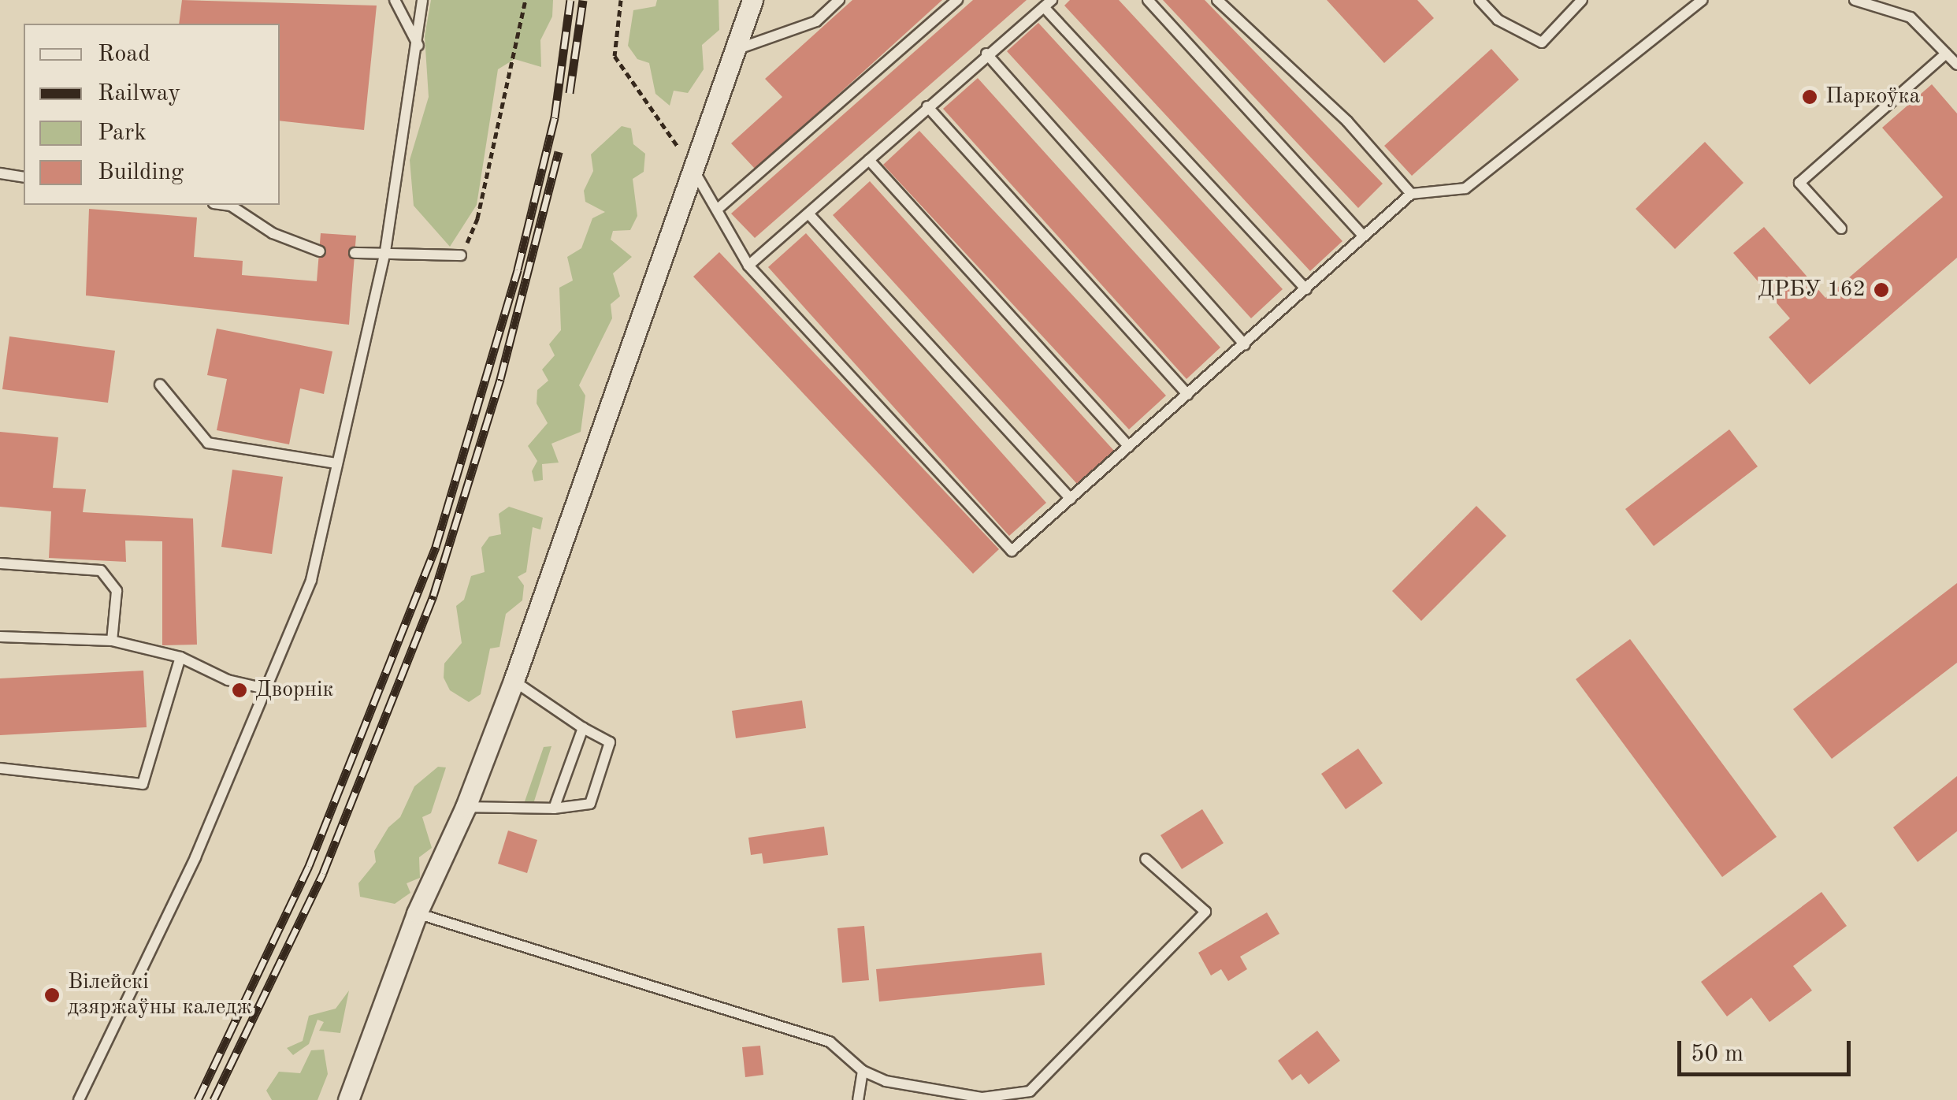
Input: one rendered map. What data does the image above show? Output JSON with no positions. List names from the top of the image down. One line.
{"places":["Паркоўка","ДРБУ 162","Дворнік","Вілейскі дзяржаўны каледж"],"legend":["Road","Railway","Park","Building"],"scale_bar":"50 m"}
